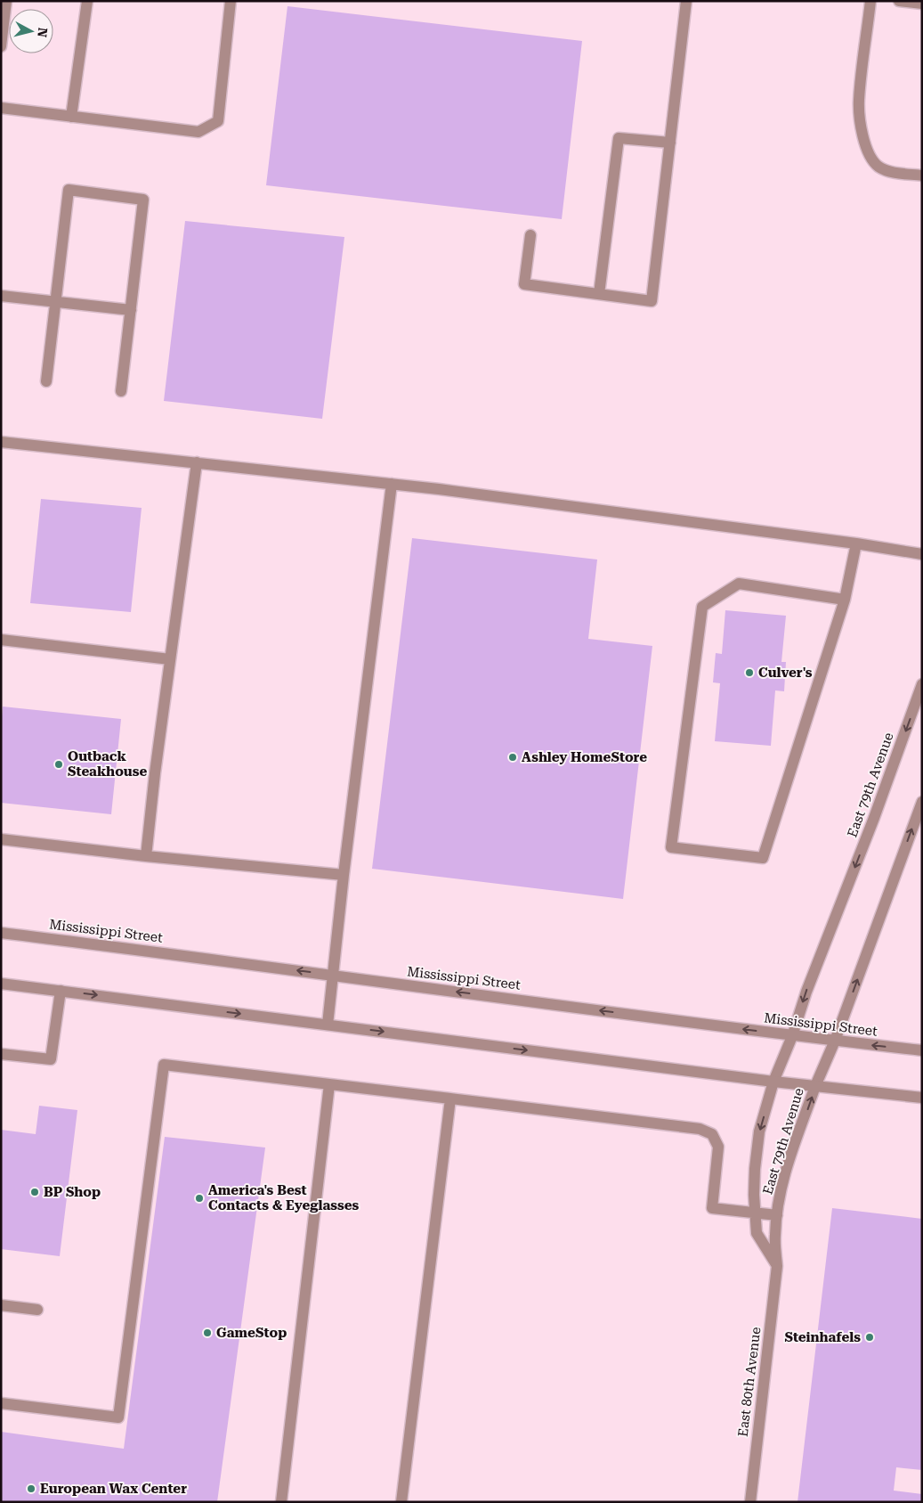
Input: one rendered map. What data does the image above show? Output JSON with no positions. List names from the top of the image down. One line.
{"streets":{"street":["East 79th Avenue","Mississippi Street","East 80th Avenue"]},"crossings":[["East 79th Avenue","Mississippi Street"],["East 79th Avenue","East 80th Avenue"]],"places":["Culver's","Ashley HomeStore","Outback Steakhouse","BP Shop","America's Best Contacts & Eyeglasses","GameStop","Steinhafels","European Wax Center"],"north":"right"}
